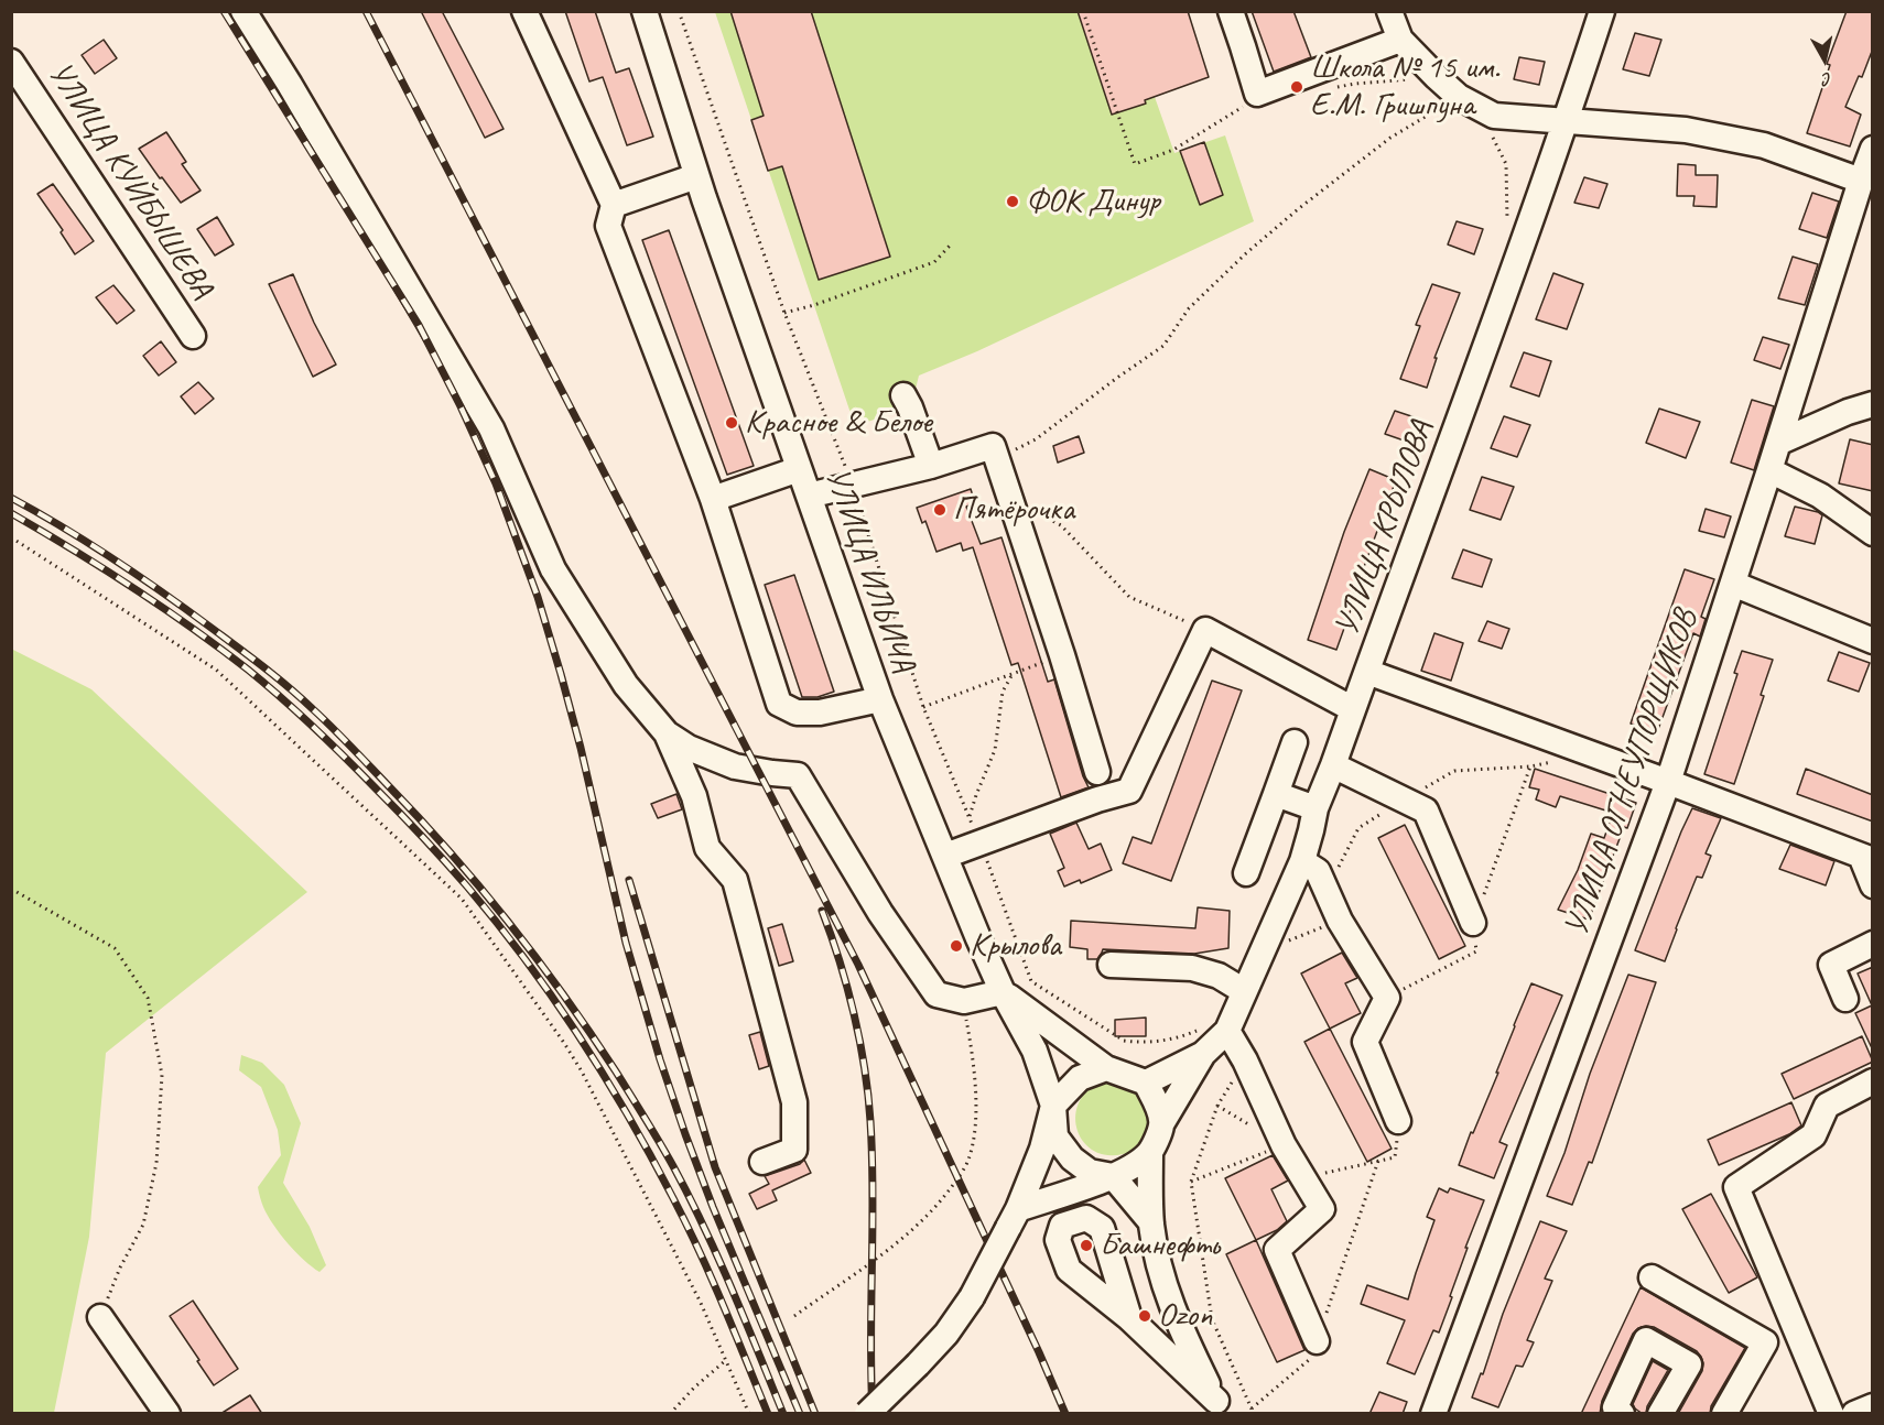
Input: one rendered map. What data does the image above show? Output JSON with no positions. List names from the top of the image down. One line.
{"streets":{"street":["УЛИЦА КУЙБЫШЕВА","УЛИЦА КРЫЛОВА","УЛИЦА ИЛЬИЧА","УЛИЦА ОГНЕУПОРЩИКОВ"]},"places":["Школа № 15 им. Е.М. Гришпуна","ФОК Динур","Красное & Белое","Пятёрочка","Крылова","Башнефть","Ozon"],"north":"bottom"}
